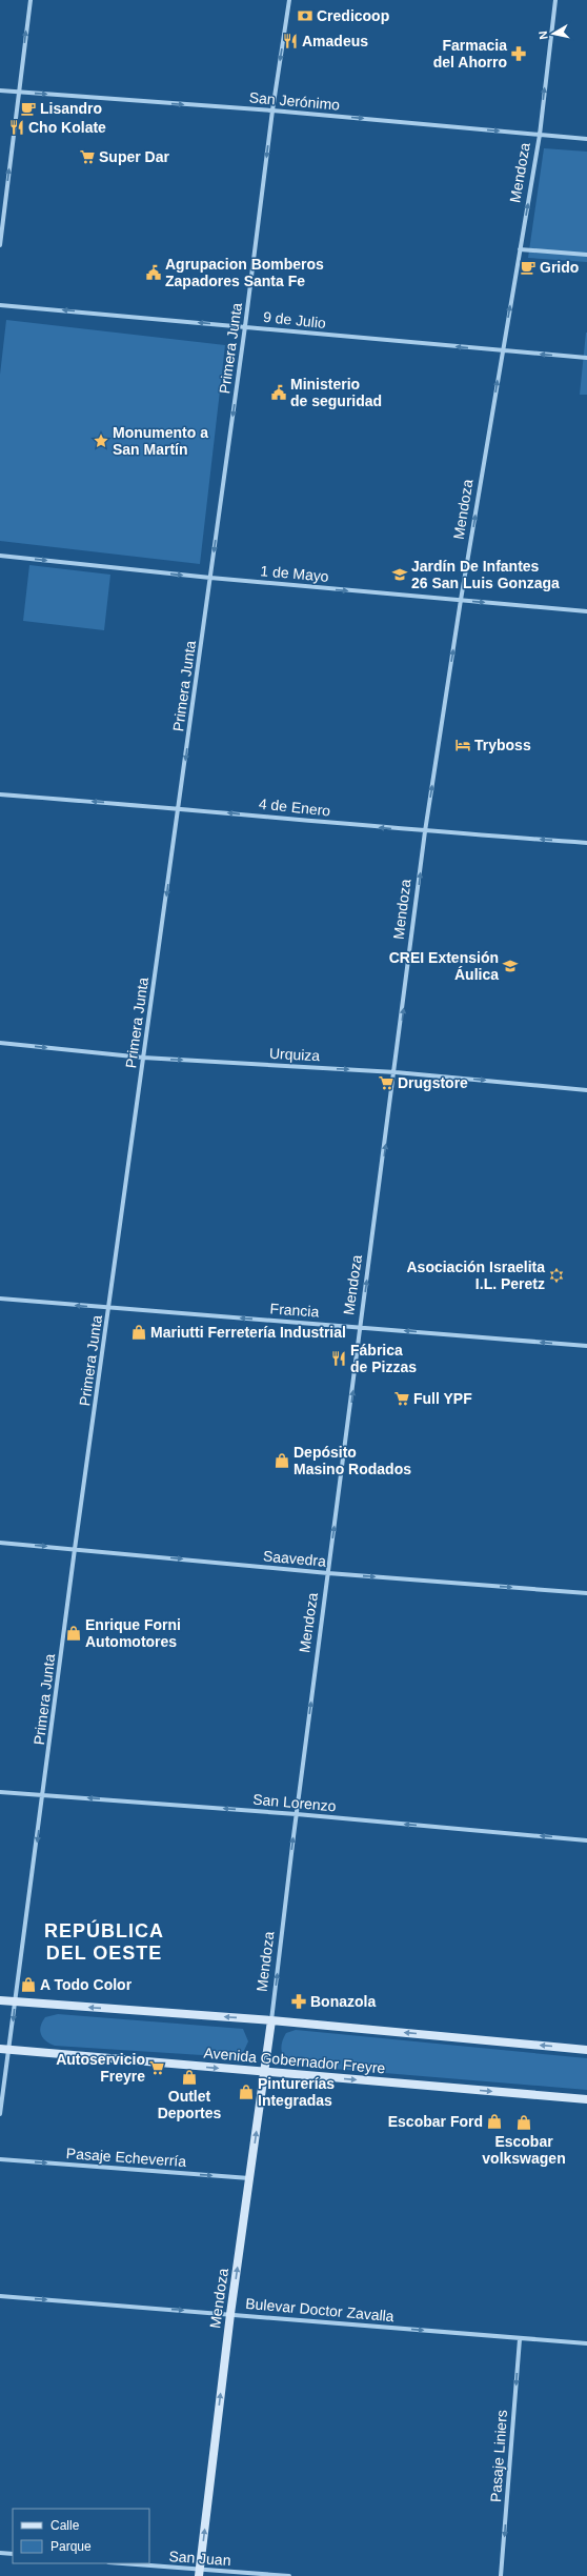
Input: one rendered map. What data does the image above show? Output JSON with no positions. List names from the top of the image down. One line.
{"streets":{"main road":["Mendoza","Avenida Gobernador Freyre"],"street":["San Jerónimo","9 de Julio","Primera Junta","1 de Mayo","4 de Enero","Urquiza","Francia","Saavedra","San Lorenzo","Pasaje Echeverría","Bulevar Doctor Zavalla","Pasaje Liniers","San Juan"]},"crossings":[["San Jerónimo","Mendoza"],["San Jerónimo","Primera Junta"],["Mendoza","9 de Julio"],["Mendoza","1 de Mayo"],["Mendoza","4 de Enero"],["Mendoza","Urquiza"],["Mendoza","Francia"],["Mendoza","Saavedra"],["Mendoza","San Lorenzo"],["Mendoza","Avenida Gobernador Freyre"],["Mendoza","Pasaje Echeverría"],["Mendoza","Bulevar Doctor Zavalla"],["Mendoza","San Juan"],["9 de Julio","Primera Junta"],["Primera Junta","1 de Mayo"],["Primera Junta","4 de Enero"],["Primera Junta","Urquiza"],["Primera Junta","Francia"],["Primera Junta","Saavedra"],["Primera Junta","San Lorenzo"],["Primera Junta","Avenida Gobernador Freyre"],["Bulevar Doctor Zavalla","Pasaje Liniers"]],"one_way":["San Jerónimo","Mendoza","9 de Julio","Primera Junta","1 de Mayo","4 de Enero","Urquiza","Francia","Saavedra","San Lorenzo","Pasaje Echeverría","Bulevar Doctor Zavalla","Pasaje Liniers"],"districts":["REPÚBLICA DEL OESTE"],"places":{"bank":["Credicoop"],"restaurant":["Amadeus","Cho Kolate","Fábrica de Pizzas"],"pharmacy":["Farmacia del Ahorro","Bonazola"],"cafe":["Lisandro","Grido"],"supermarket":["Super Dar","Drugstore","Full YPF","Autoservicio Freyre"],"public building":["Agrupacion Bomberos Zapadores Santa Fe","Ministerio de seguridad"],"place":["Monumento a San Martín"],"school or university":["Jardín De Infantes 26 San Luis Gonzaga","CREI Extensión Áulica"],"hotel":["Tryboss"],"synagogue":["Asociación Israelita I.L. Peretz"],"shop":["Mariutti Ferretería Industrial","Depósito Masino Rodados","Enrique Forni Automotores","A Todo Color","Outlet Deportes","Pinturerías Integradas","Escobar Ford","Escobar volkswagen"]},"legend":["Calle","Parque"],"north":"left"}
